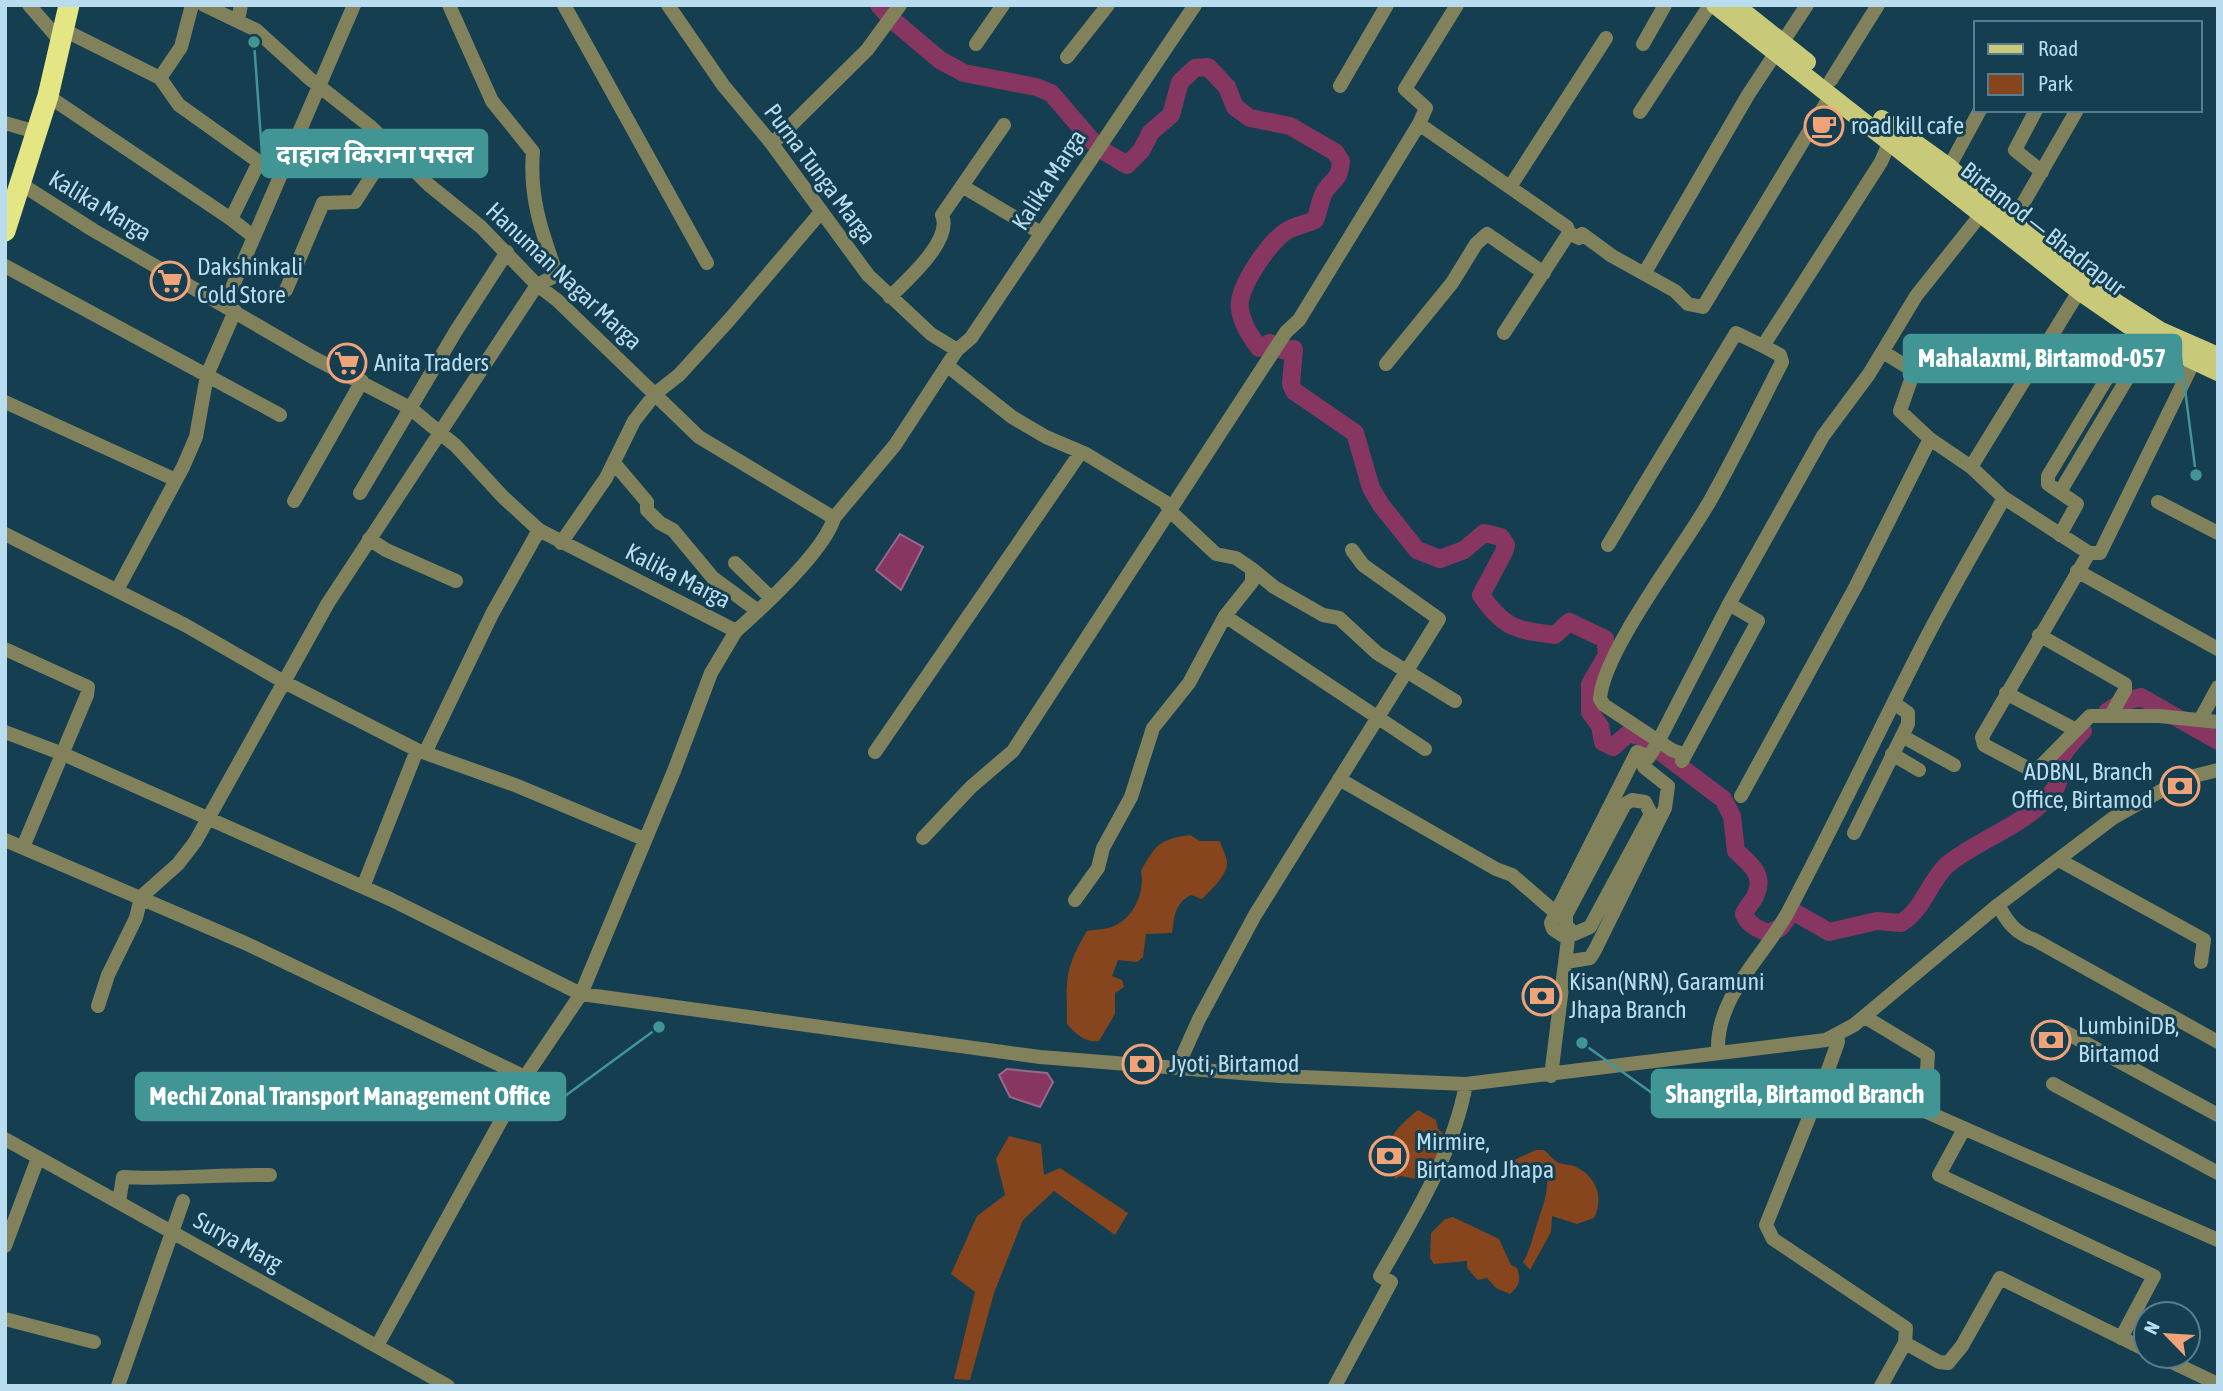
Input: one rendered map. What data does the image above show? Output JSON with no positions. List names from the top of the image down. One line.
{"streets":{"main road":["Birtamod — Bhadrapur"],"street":["Purna Tunga Marga","Kalika Marga","Hanuman Nagar Marga","Surya Marg"]},"crossings":[["Purna Tunga Marga","Kalika Marga"],["Kalika Marga","Hanuman Nagar Marga"]],"places":{"other":["दाहाल किराना पसल","Mahalaxmi, Birtamod-057","Mechi Zonal Transport Management Office","Shangrila, Birtamod Branch"],"cafe":["road kill cafe"],"supermarket":["Dakshinkali Cold Store","Anita Traders"],"bank":["ADBNL, Branch Office, Birtamod","Kisan(NRN), Garamuni Jhapa Branch","LumbiniDB, Birtamod","Jyoti, Birtamod","Mirmire, Birtamod Jhapa"]},"legend":["Road","Park"],"north":"top left"}
